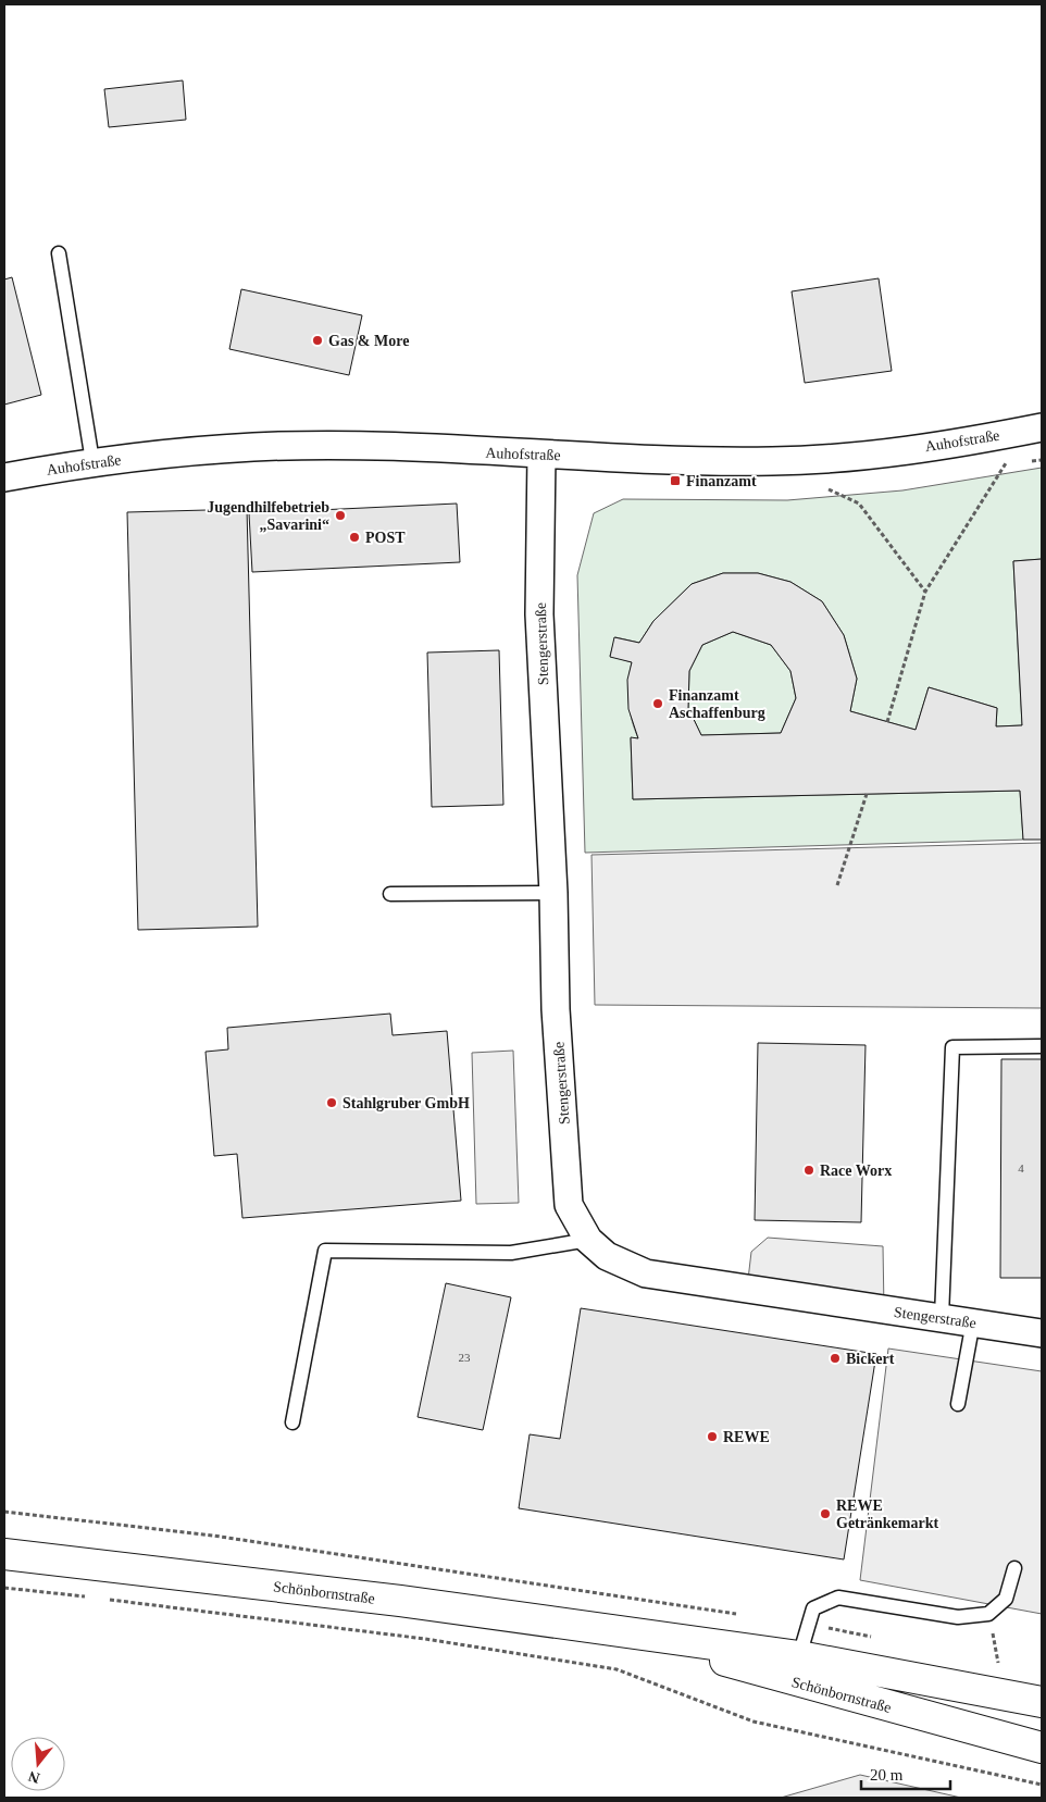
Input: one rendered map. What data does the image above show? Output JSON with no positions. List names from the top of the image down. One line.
{"streets":{"main road":["Schönbornstraße"],"street":["Auhofstraße","Stengerstraße"]},"crossings":[["Auhofstraße","Stengerstraße"]],"places":{"other":["Gas & More","Jugendhilfebetrieb „Savarini“","POST","Finanzamt Aschaffenburg","Stahlgruber GmbH","Race Worx","Bickert","REWE","REWE Getränkemarkt"],"transit":["Finanzamt"]},"house_numbers":["4","23"],"scale_bar":"20 m","north":"bottom"}
